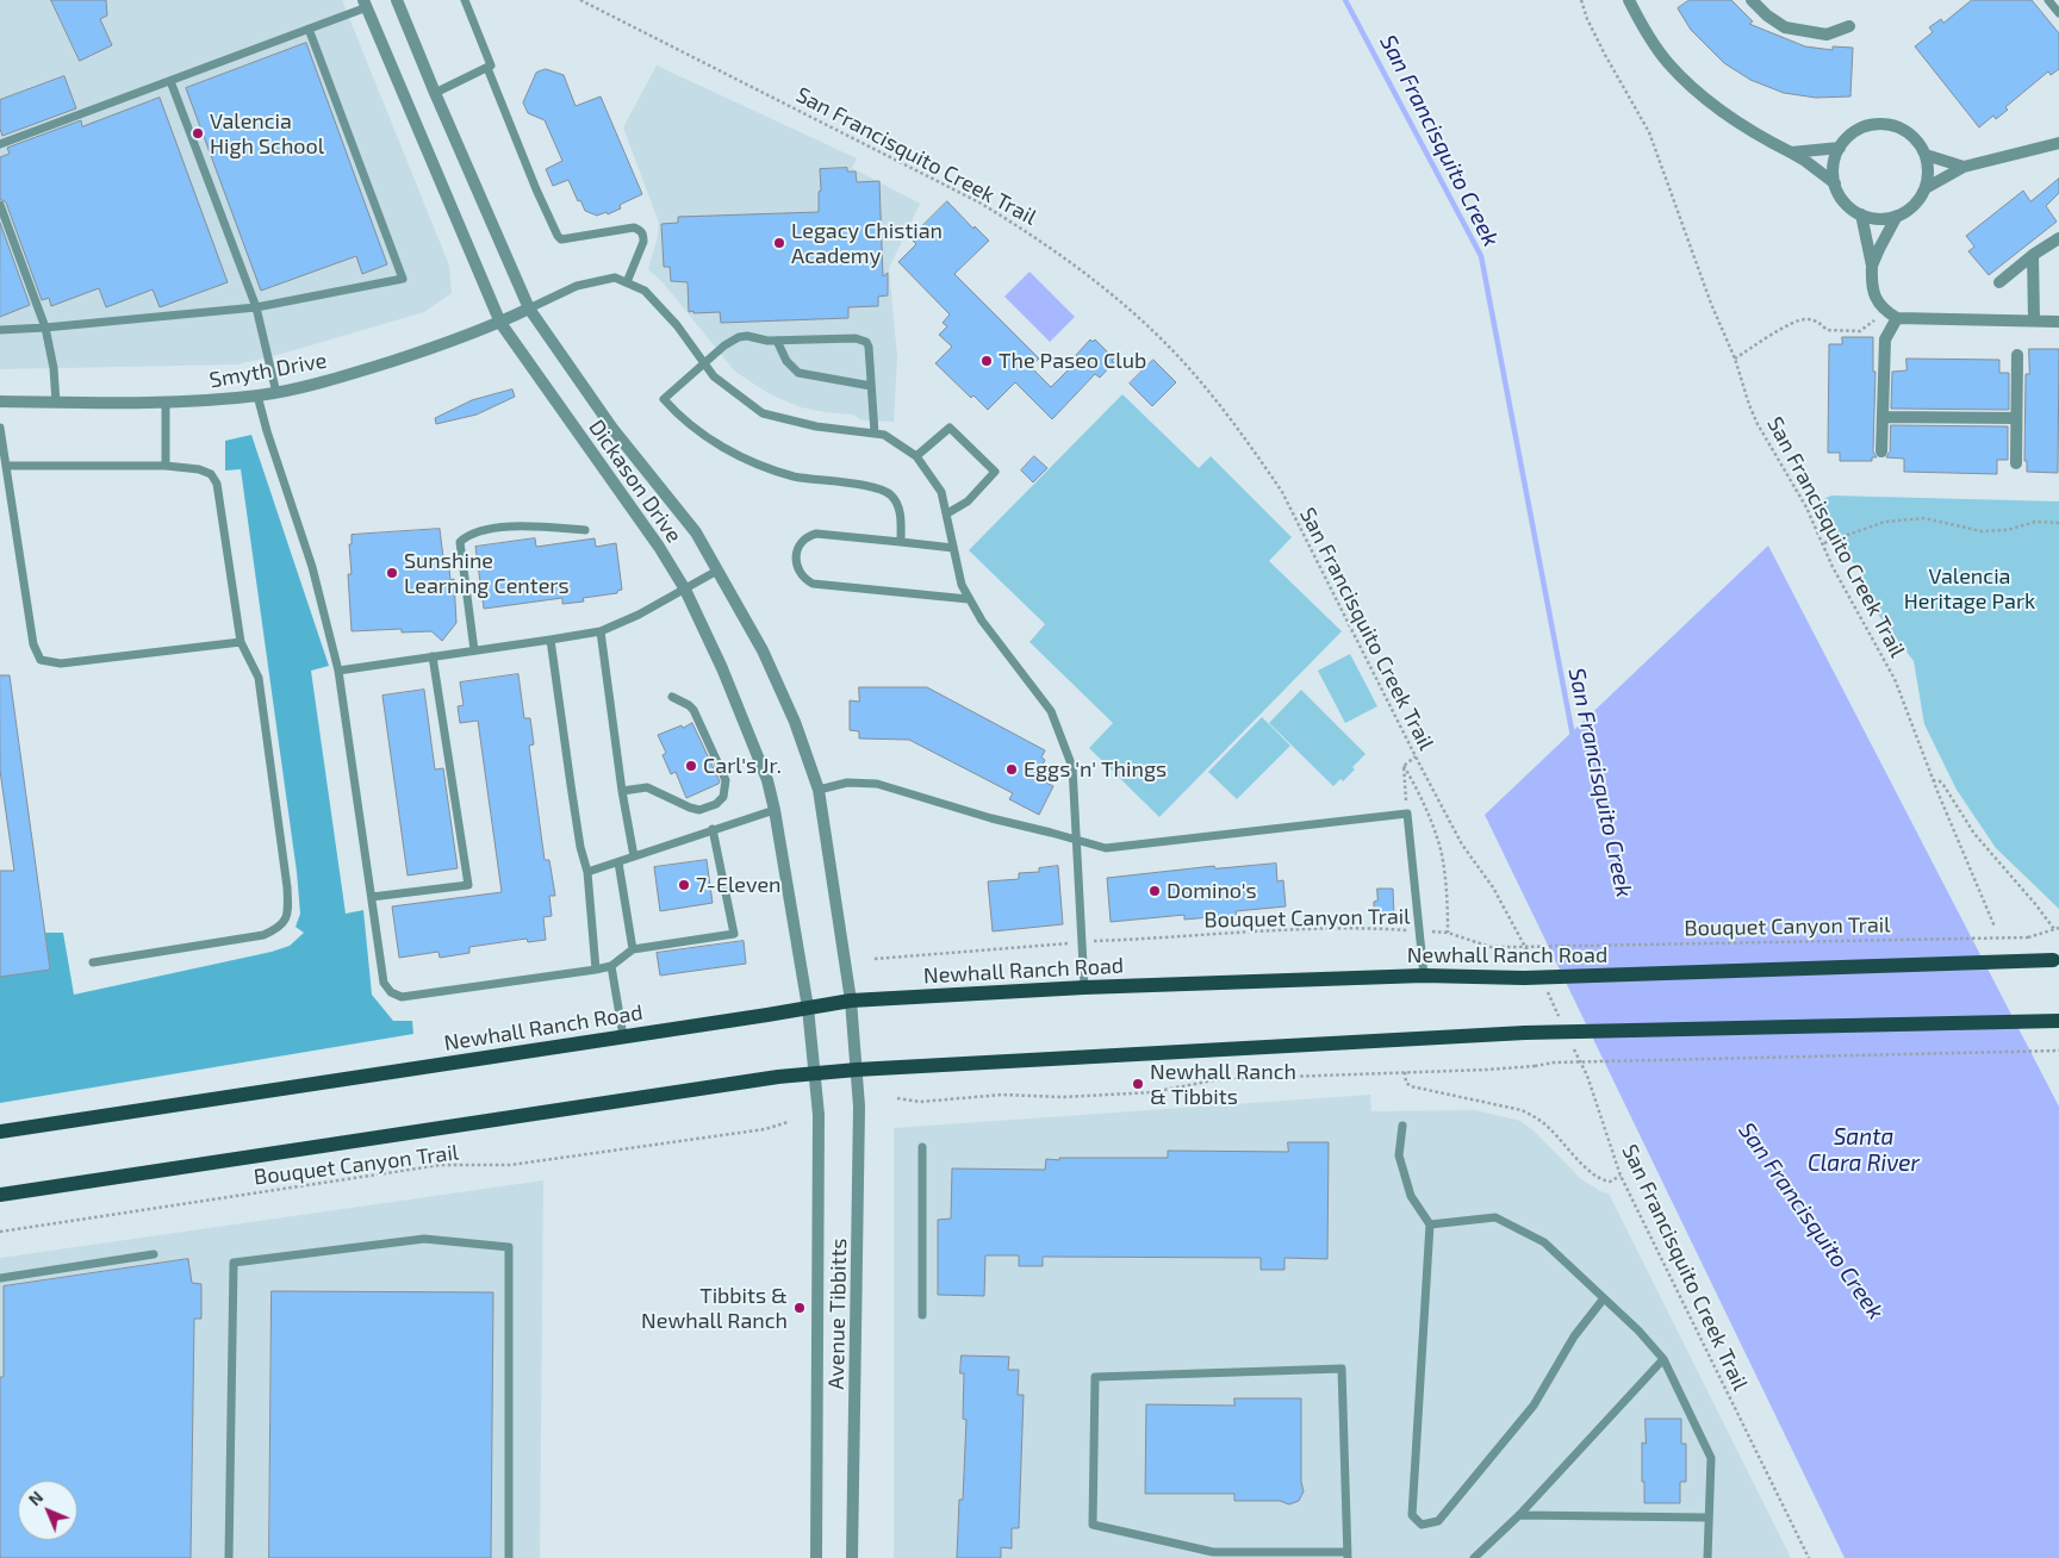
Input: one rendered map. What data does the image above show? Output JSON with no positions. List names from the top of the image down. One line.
{"streets":{"main road":["Newhall Ranch Road"],"street":["Smyth Drive","Dickason Drive","Avenue Tibbitts"],"path":["San Francisquito Creek Trail","Bouquet Canyon Trail"]},"crossings":[["San Francisquito Creek Trail","Newhall Ranch Road"],["Smyth Drive","Dickason Drive"],["Dickason Drive","Newhall Ranch Road"],["Dickason Drive","Avenue Tibbitts"],["Newhall Ranch Road","Avenue Tibbitts"]],"water":["San Francisquito Creek","Santa Clara River"],"parks":["Valencia Heritage Park"],"places":["Valencia High School","Legacy Chistian Academy","The Paseo Club","Sunshine Learning Centers","Carl's Jr.","Eggs 'n' Things","7-Eleven","Domino's","Newhall Ranch & Tibbits","Tibbits & Newhall Ranch"],"north":"top left"}
